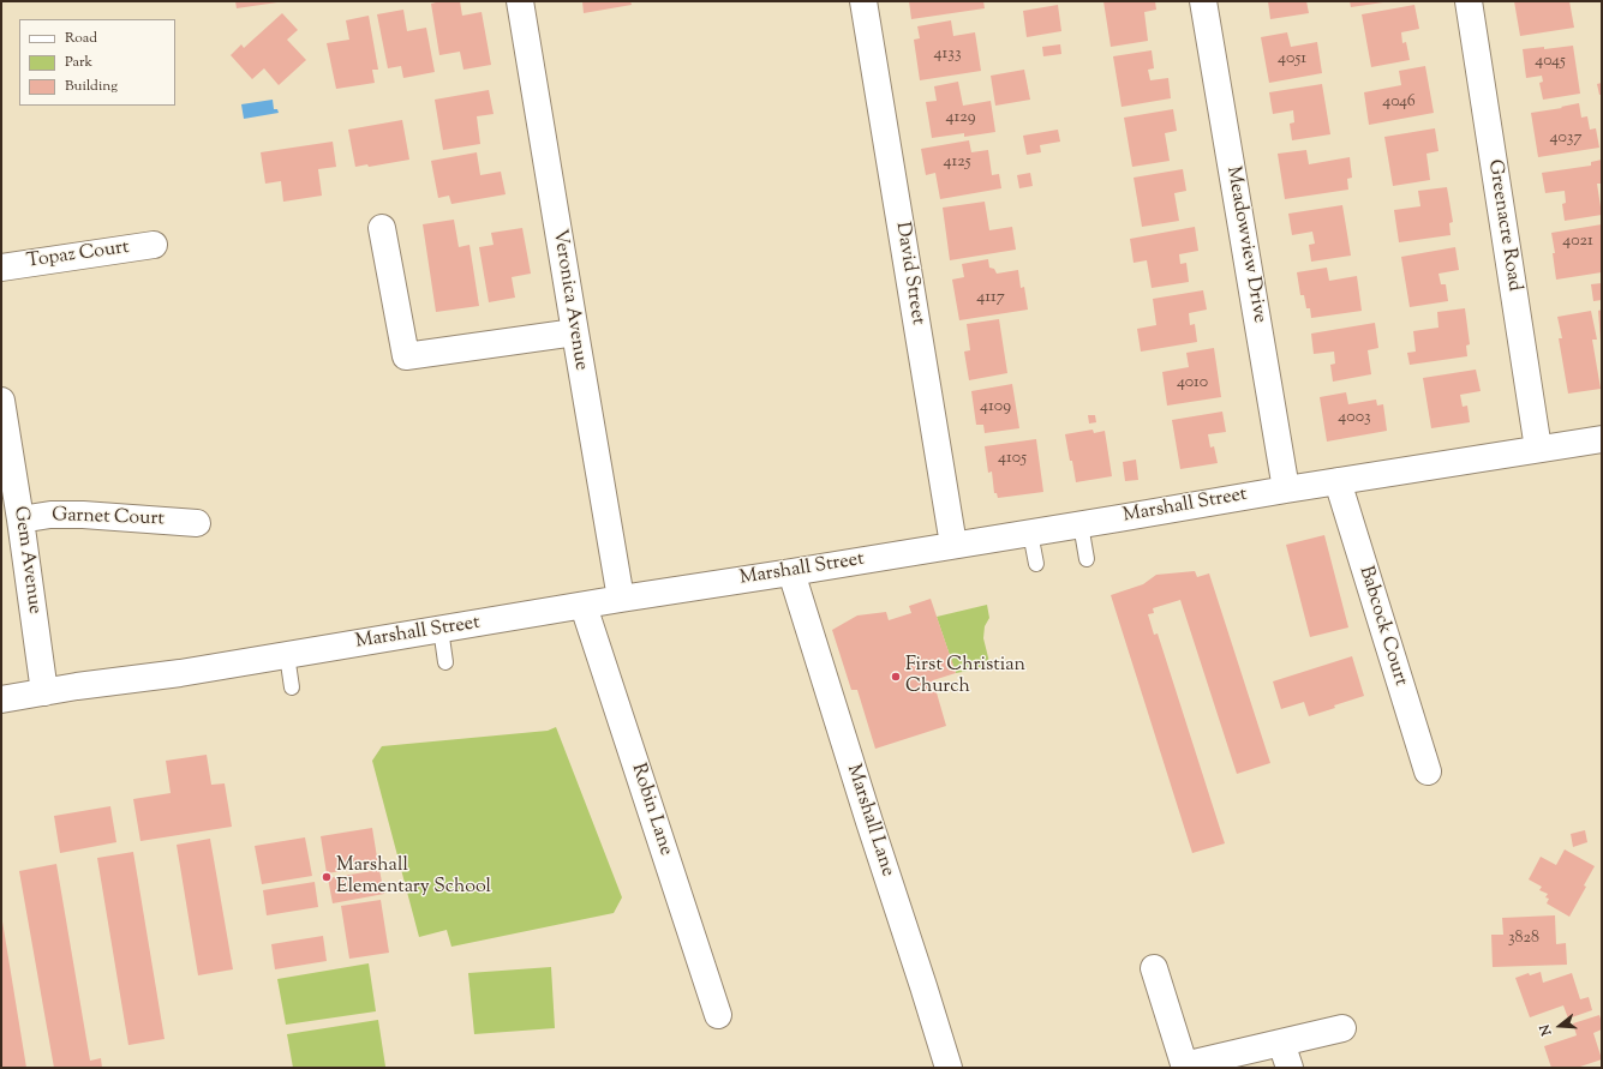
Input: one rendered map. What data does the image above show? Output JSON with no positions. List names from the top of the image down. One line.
{"streets":{"street":["Greenacre Road","Meadowview Drive","Topaz Court","David Street","Veronica Avenue","Marshall Street","Garnet Court","Gem Avenue","Babcock Court","Robin Lane","Marshall Lane"]},"crossings":[["Greenacre Road","Marshall Street"],["Meadowview Drive","Marshall Street"],["David Street","Marshall Street"],["Veronica Avenue","Marshall Street"],["Marshall Street","Gem Avenue"],["Marshall Street","Babcock Court"],["Marshall Street","Robin Lane"],["Marshall Street","Marshall Lane"],["Garnet Court","Gem Avenue"]],"places":["First Christian Church","Marshall Elementary School"],"house_numbers":["4133","4051","4045","4046","4129","4037","4125","4021","4117","4010","4109","4003","4105","3828"],"legend":["Road","Park","Building"],"north":"left"}
